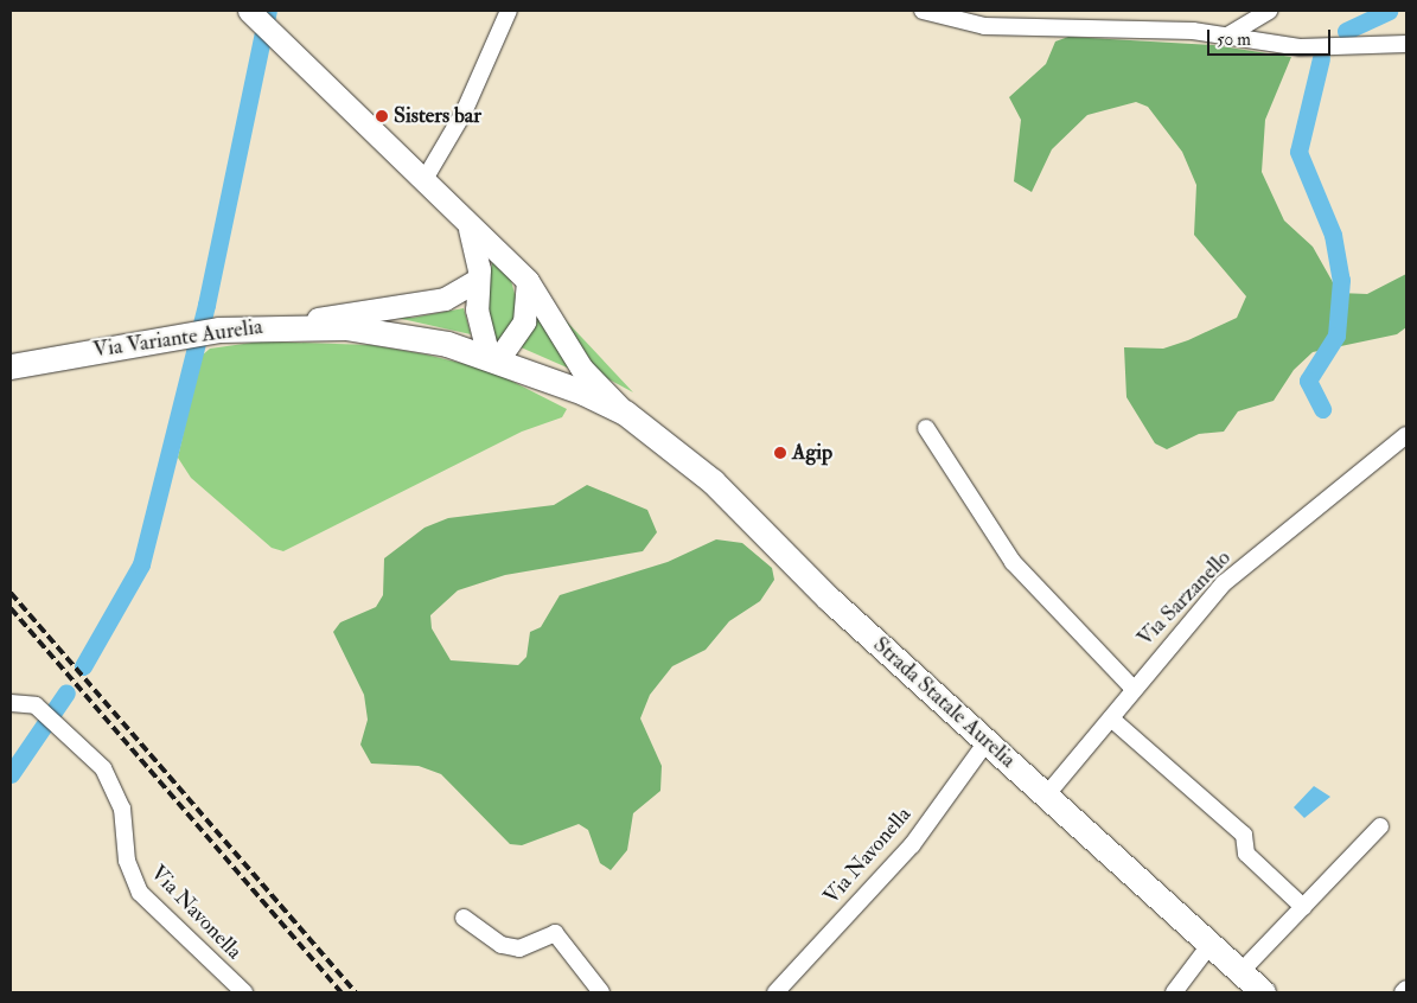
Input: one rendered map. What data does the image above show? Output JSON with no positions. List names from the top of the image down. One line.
{"streets":{"main road":["Via Variante Aurelia","Strada Statale Aurelia"],"street":["Via Sarzanello","Via Navonella"]},"crossings":[["Via Variante Aurelia","Strada Statale Aurelia"],["Via Sarzanello","Strada Statale Aurelia"],["Strada Statale Aurelia","Via Navonella"]],"places":["Sisters bar","Agip"],"scale_bar":"50 m"}
